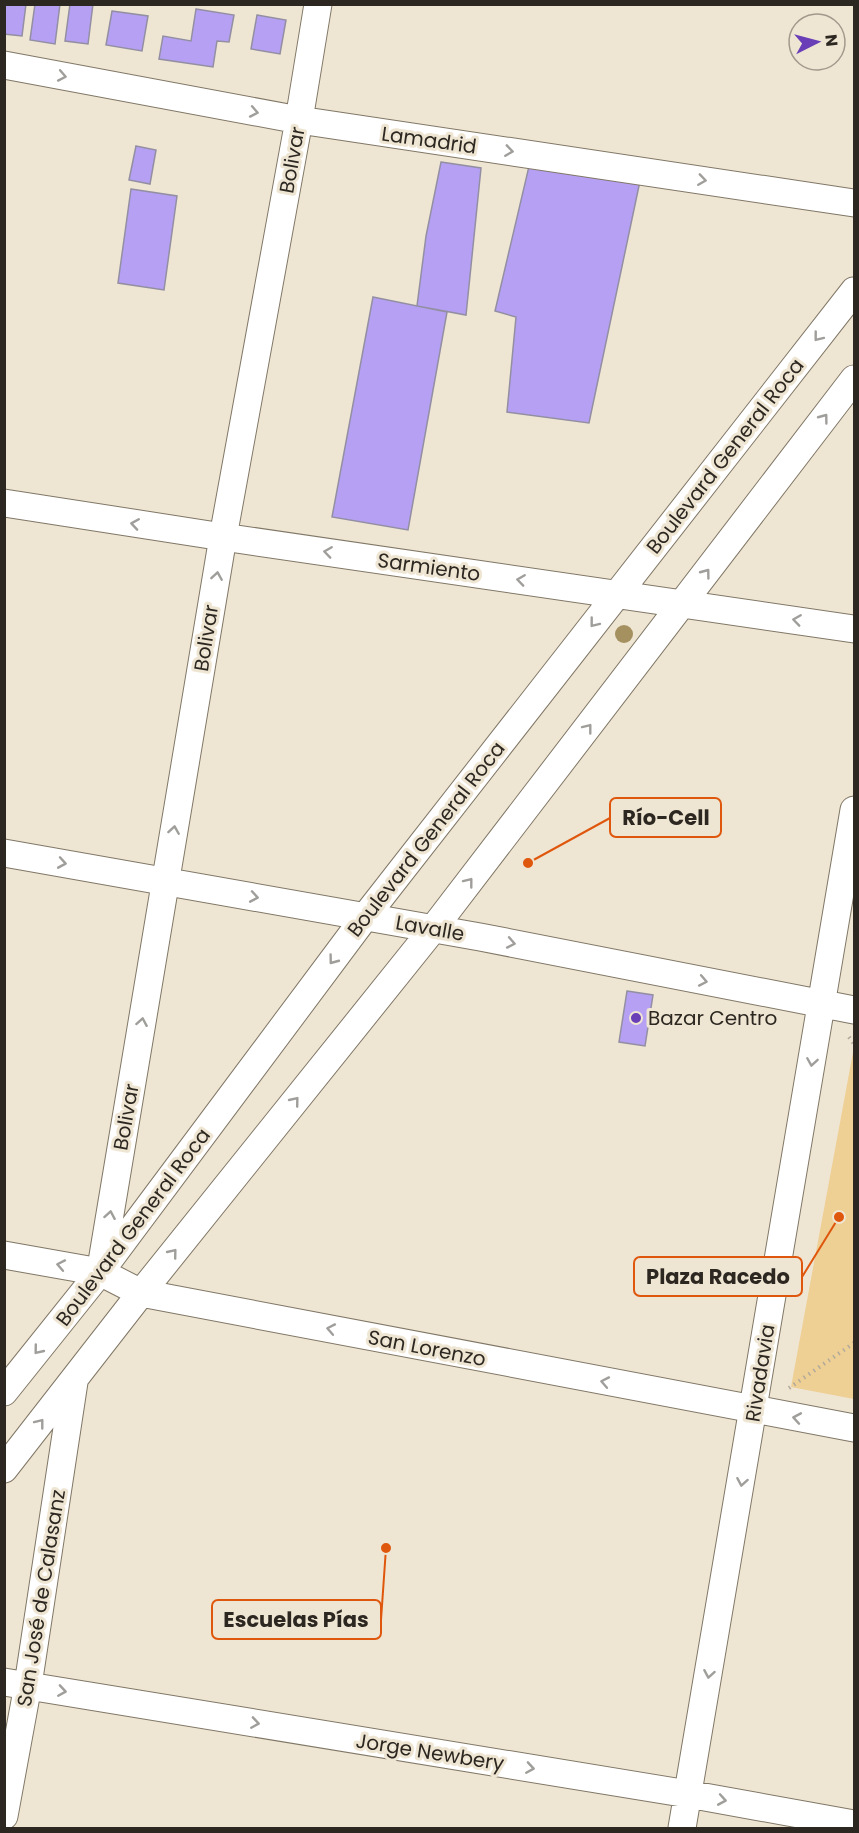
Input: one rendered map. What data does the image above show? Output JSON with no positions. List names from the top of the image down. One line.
{"streets":{"street":["Lamadrid","Bolivar","Boulevard General Roca","Sarmiento","Lavalle","San Lorenzo","Rivadavia","San José de Calasanz","Jorge Newbery"]},"crossings":[["Lamadrid","Bolivar"],["Bolivar","Boulevard General Roca"],["Bolivar","Sarmiento"],["Bolivar","Lavalle"],["Bolivar","San Lorenzo"],["Boulevard General Roca","Sarmiento"],["Boulevard General Roca","Lavalle"],["Boulevard General Roca","San Lorenzo"],["Lavalle","Rivadavia"],["San Lorenzo","Rivadavia"],["Rivadavia","Jorge Newbery"],["San José de Calasanz","Jorge Newbery"]],"one_way":["Lamadrid","Bolivar","Sarmiento","Lavalle","San Lorenzo","Rivadavia","Jorge Newbery"],"places":["Río-Cell","Bazar Centro","Plaza Racedo","Escuelas Pías"],"north":"right"}
